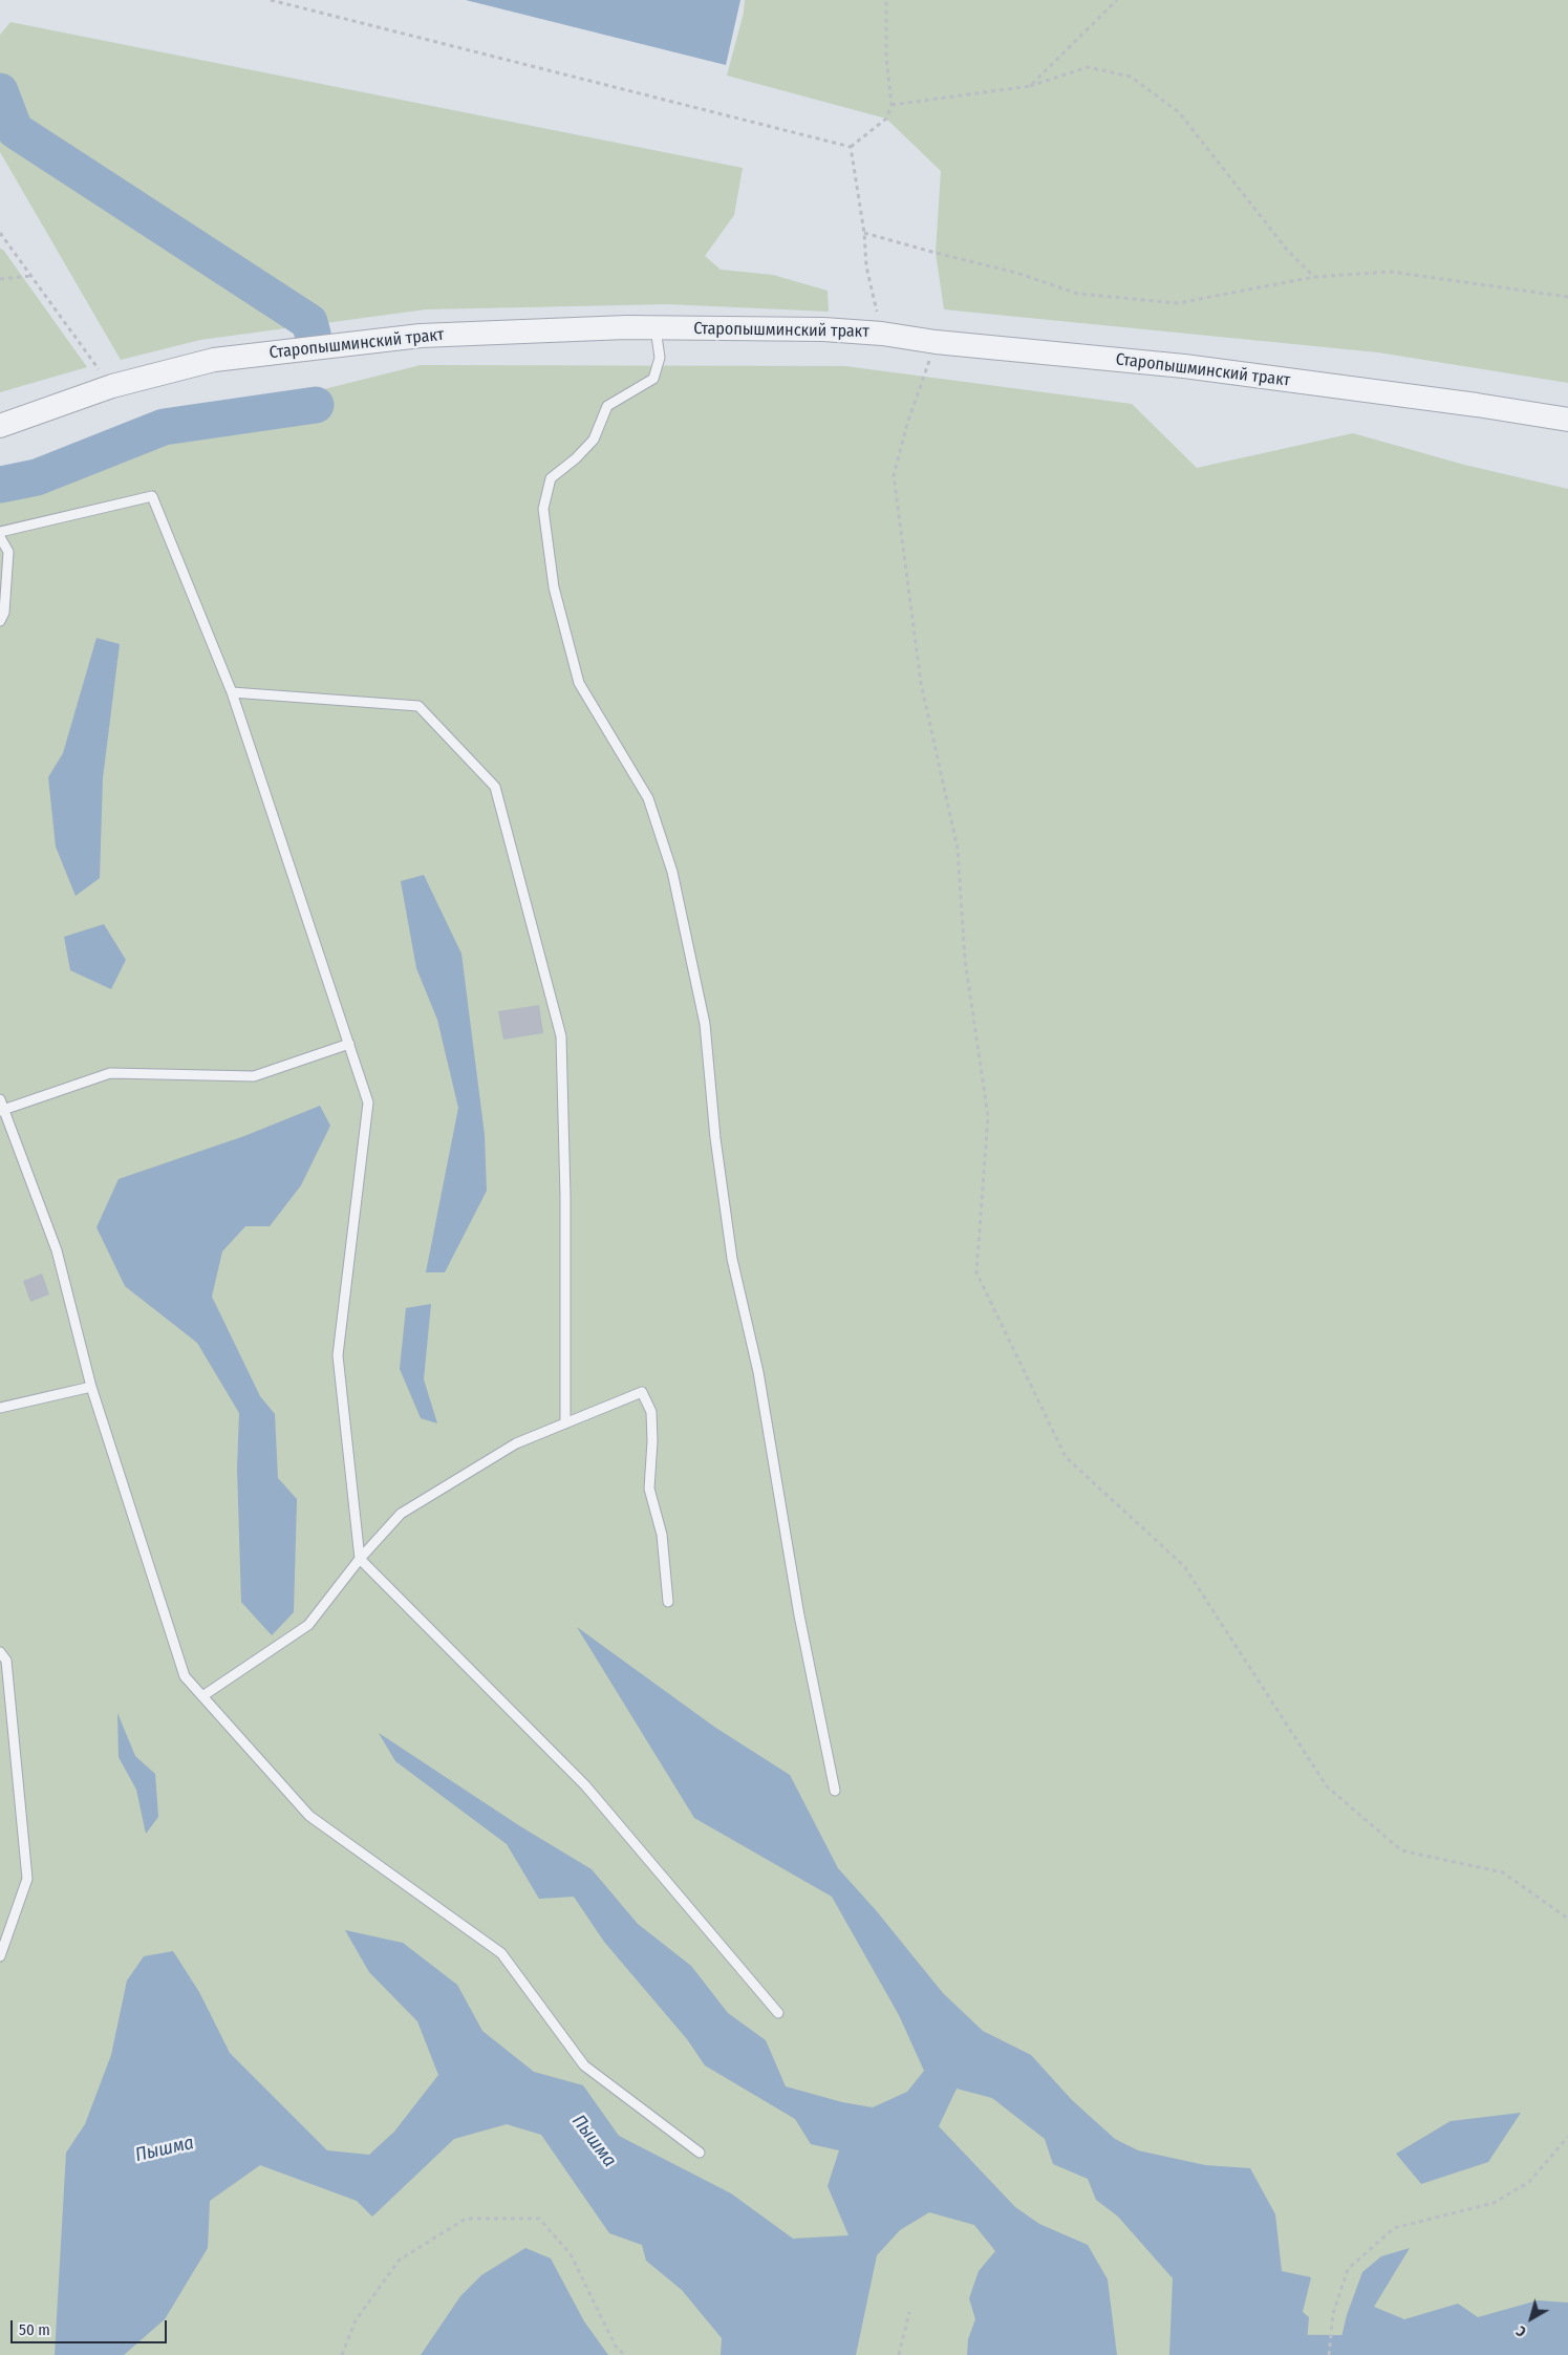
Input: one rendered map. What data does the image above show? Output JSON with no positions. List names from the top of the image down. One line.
{"streets":{"street":["Старопышминский тракт"]},"water":["Пышма"],"scale_bar":"50 m","north":"bottom left"}
